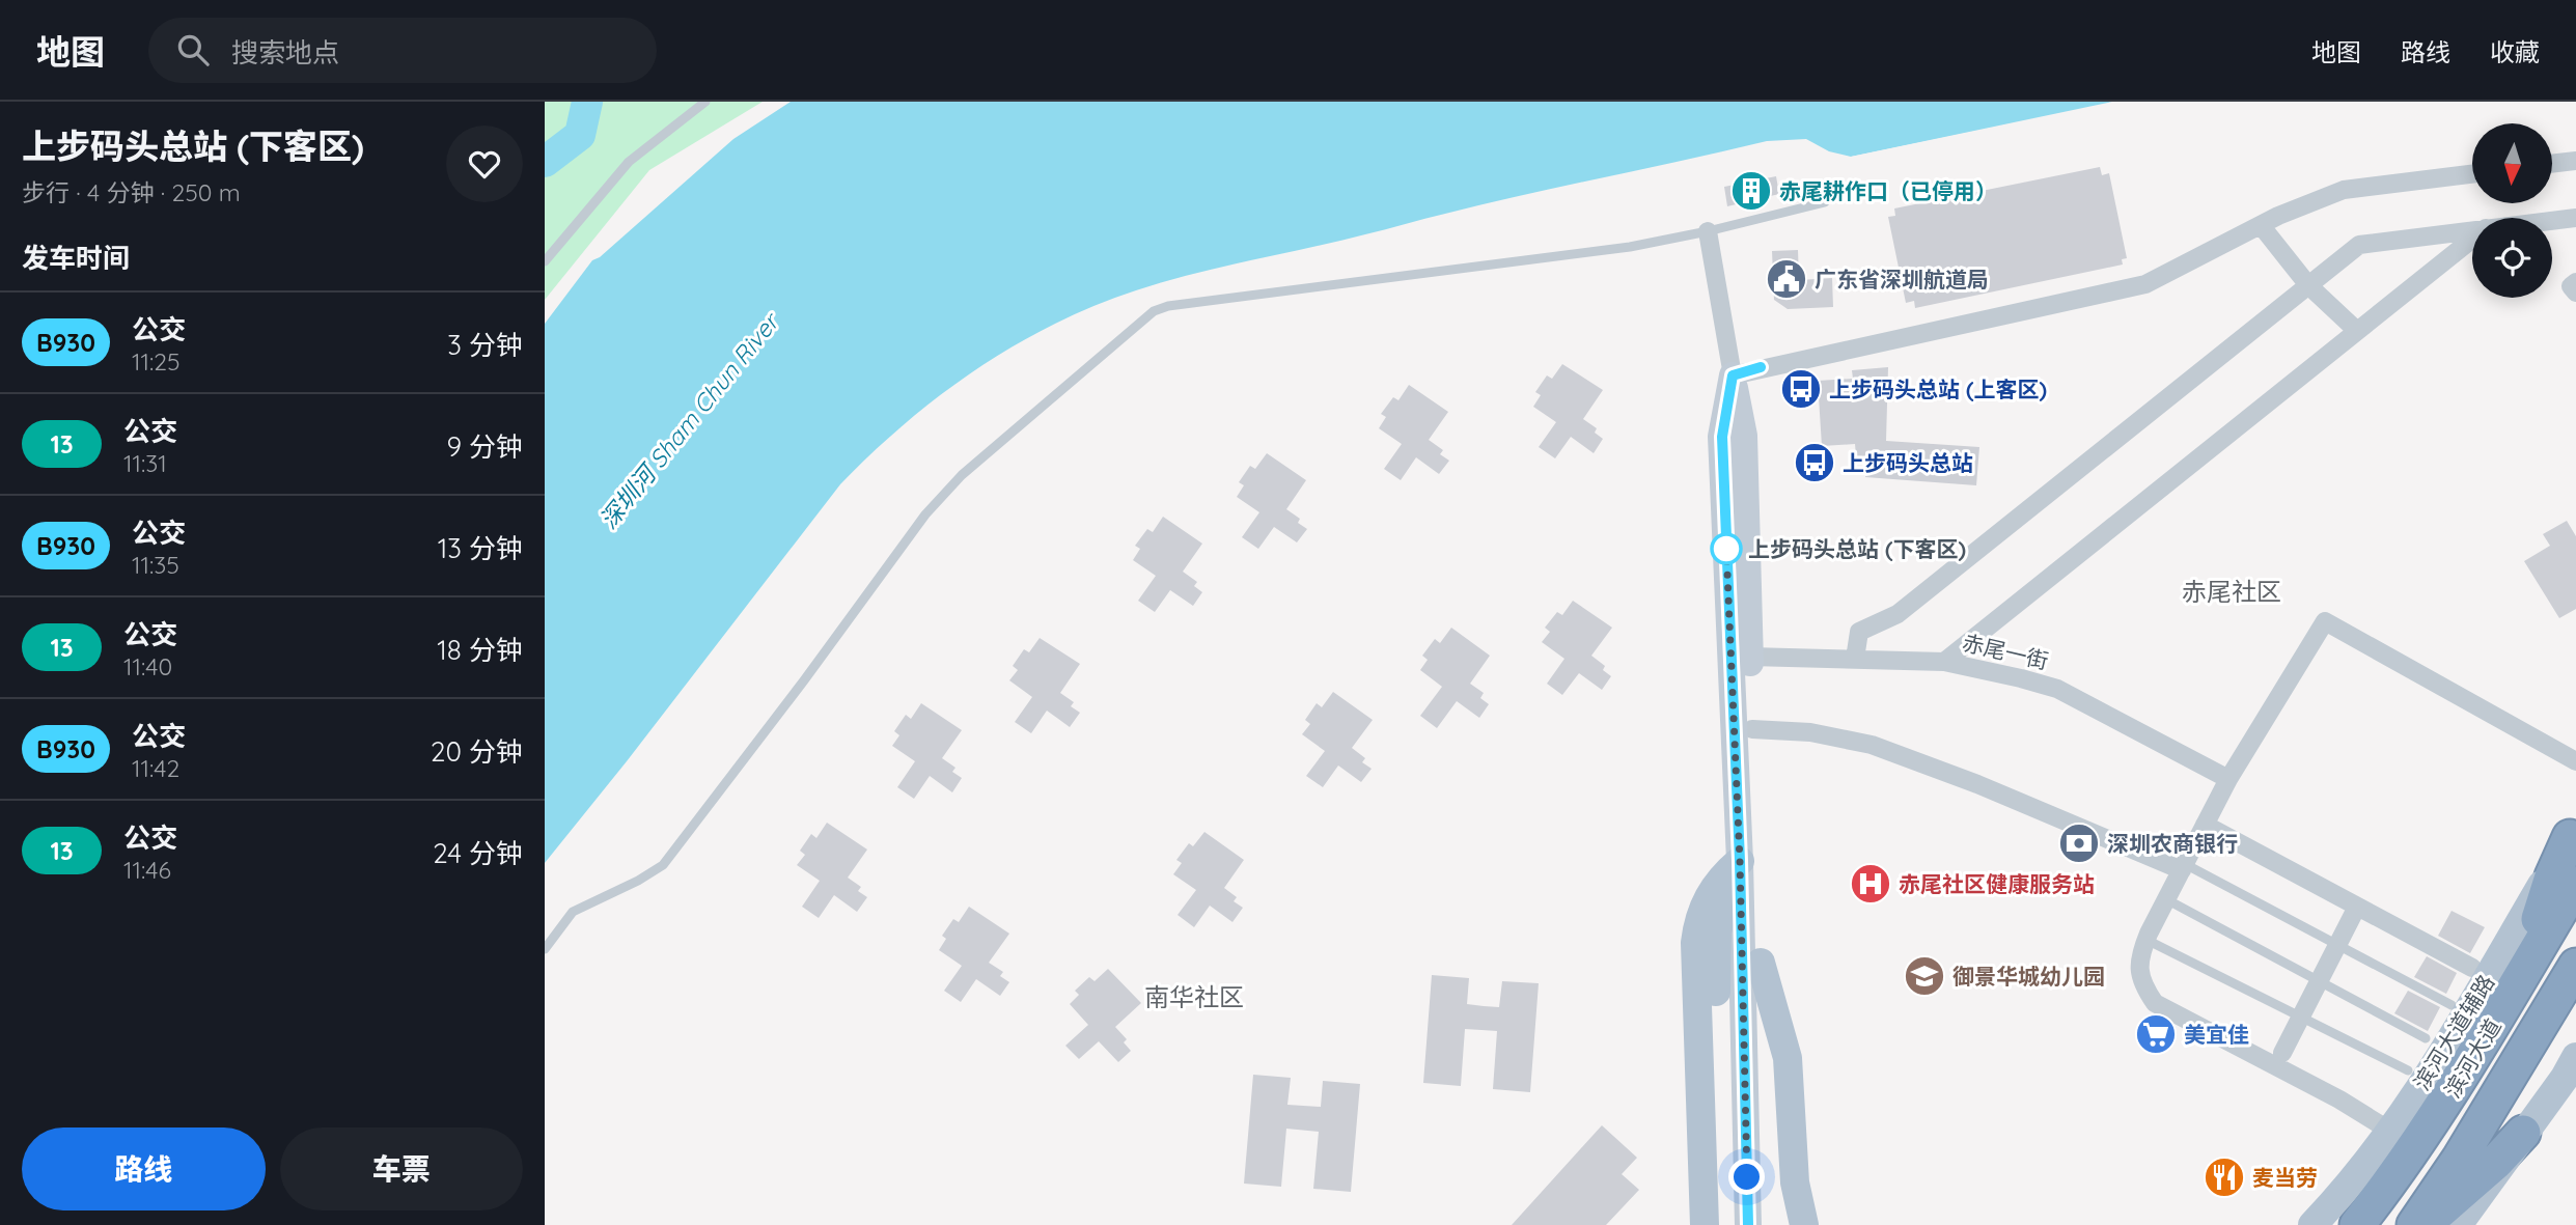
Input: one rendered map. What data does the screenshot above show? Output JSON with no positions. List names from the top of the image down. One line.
{"streets":{"highway":["滨河大道"],"main road":["滨河大道辅路"],"street":["赤尾一街"]},"districts":["赤尾社区","南华社区"],"water":["深圳河 Sham Chun River"],"places":{"building":["赤尾耕作口（已停用）"],"public building":["广东省深圳航道局"],"bus stop":["上步码头总站 (上客区)","上步码头总站"],"other":["上步码头总站 (下客区)"],"bank":["深圳农商银行"],"hospital":["赤尾社区健康服务站"],"school or university":["御景华城幼儿园"],"supermarket":["美宜佳"],"restaurant":["麦当劳"]},"lines":["bus line B930"],"north":"bottom","page":{"header":"地图","search":"搜索地点","nav":["地图","路线","收藏"],"heading":[["上步码头总站 (下客区)","步行 · 4 分钟 · 250 m"],"发车时间"],"list":[{"mark":"B930","name":"公交","note":"11:25","value":"3 分钟"},{"mark":"13","name":"公交","note":"11:31","value":"9 分钟"},{"mark":"B930","name":"公交","note":"11:35","value":"13 分钟"},{"mark":"13","name":"公交","note":"11:40","value":"18 分钟"},{"mark":"B930","name":"公交","note":"11:42","value":"20 分钟"},{"mark":"13","name":"公交","note":"11:46","value":"24 分钟"}],"buttons":["路线","车票"]}}
